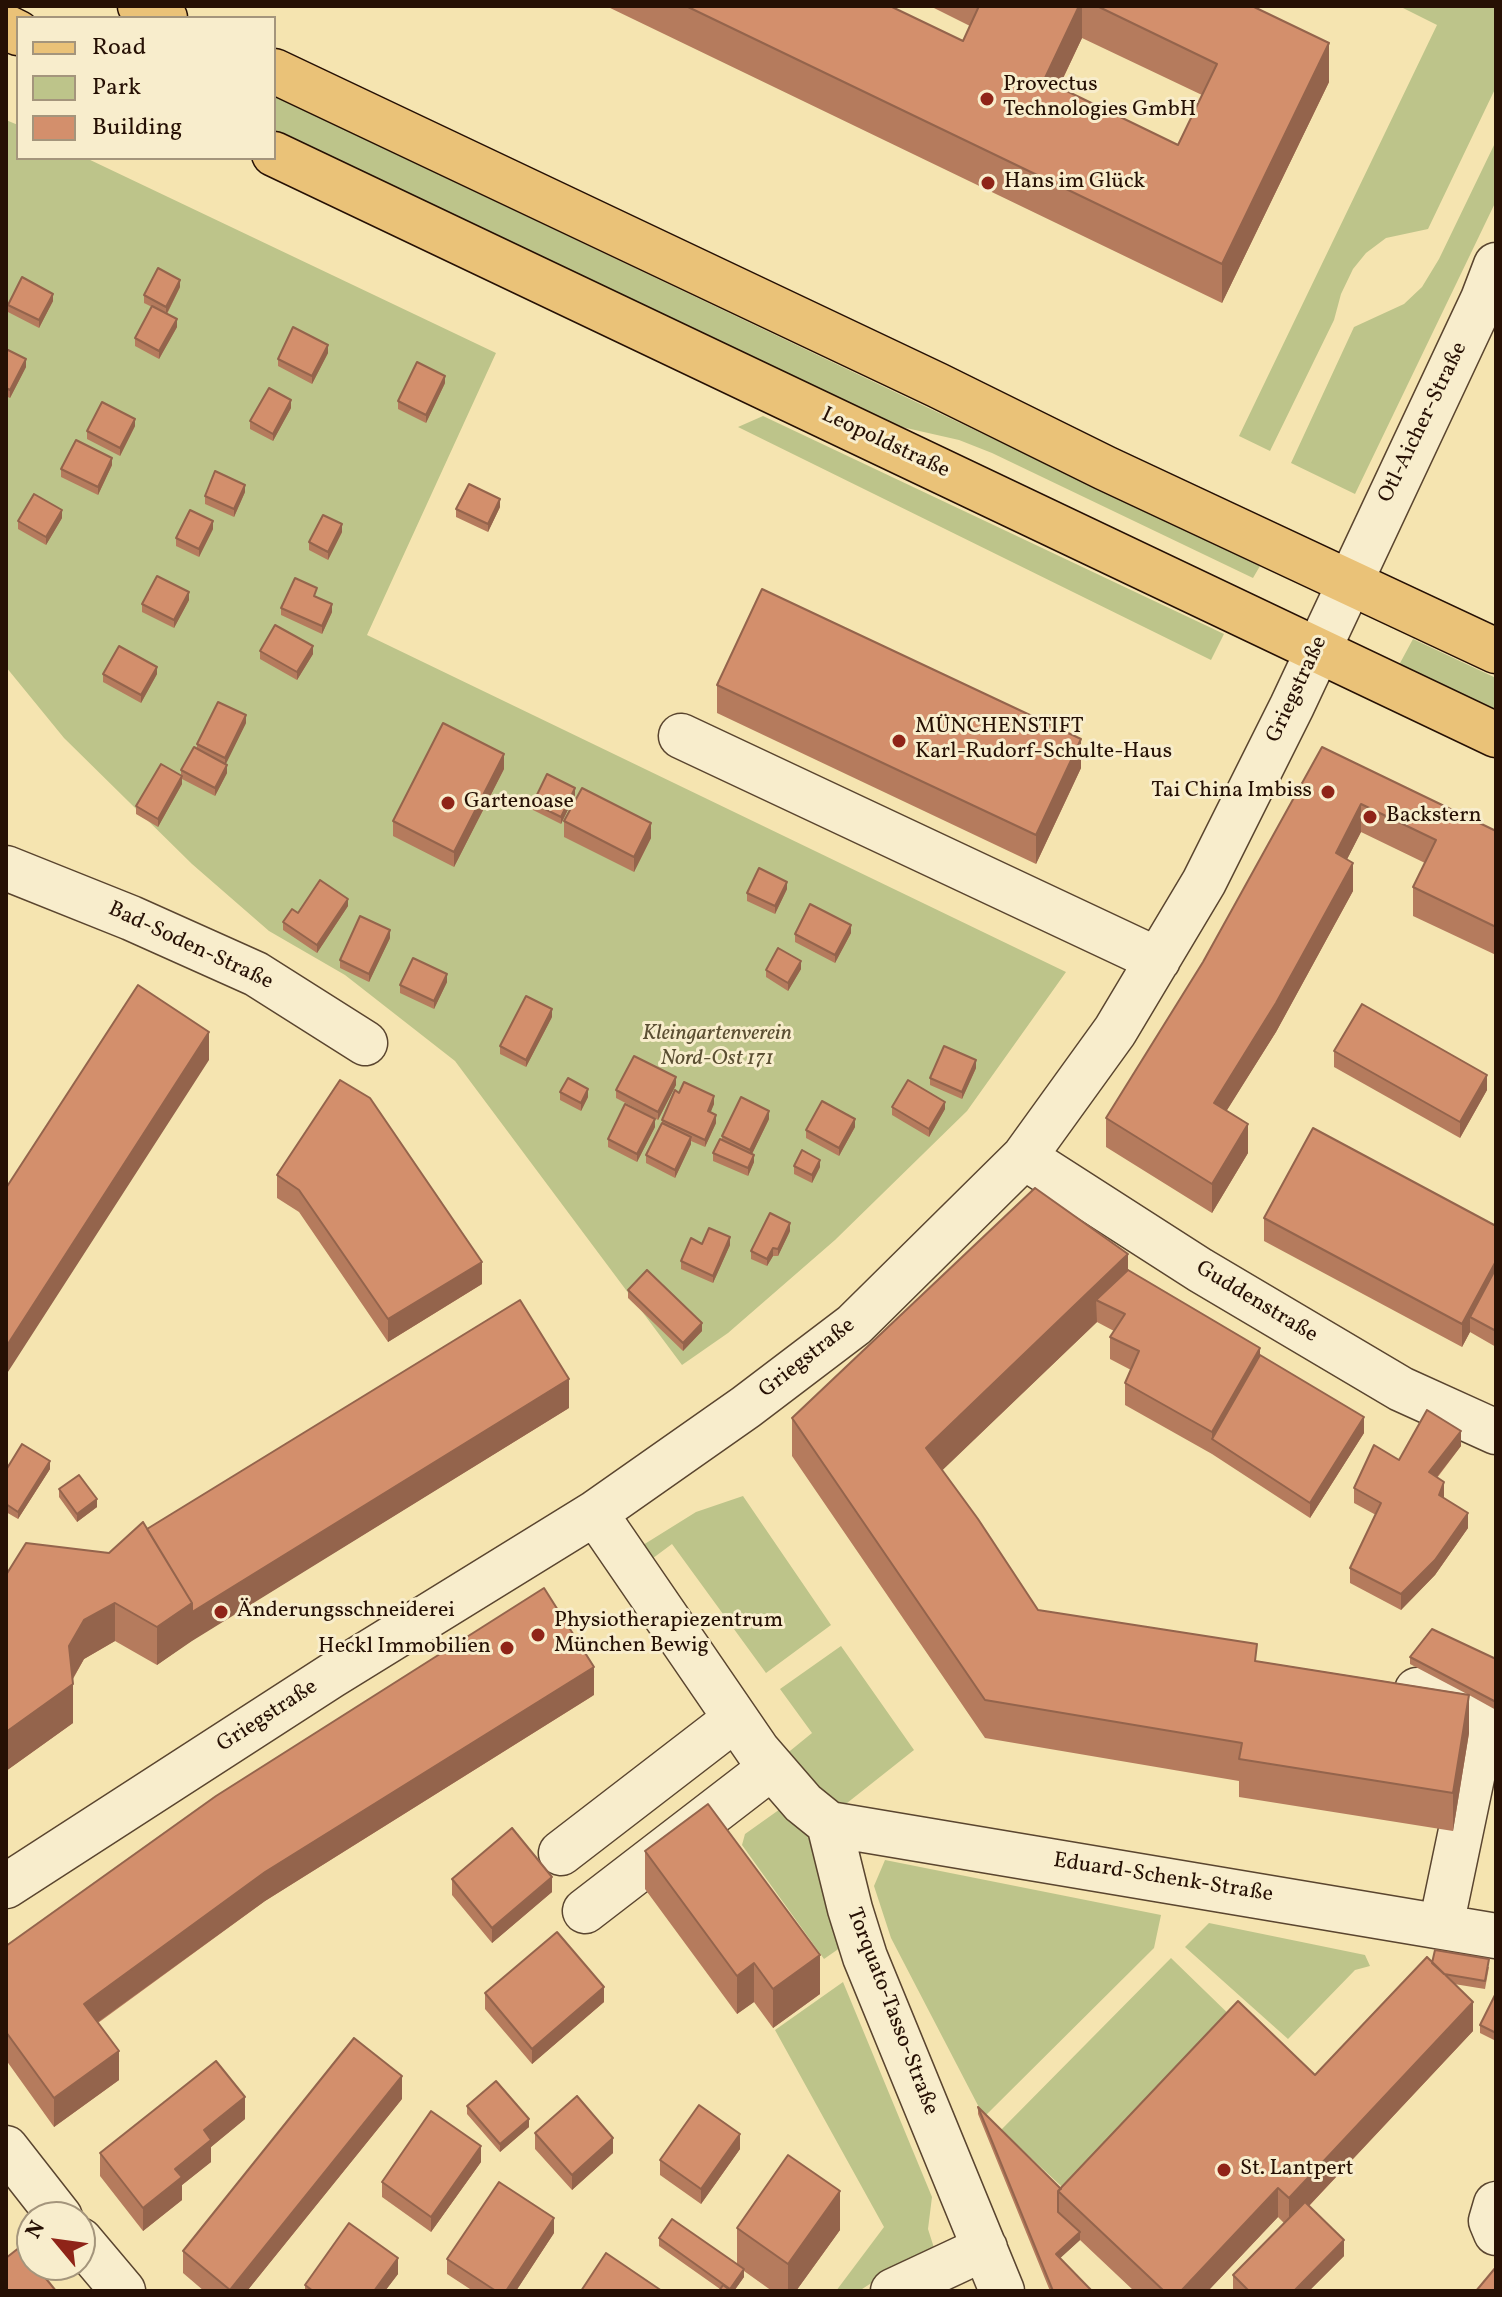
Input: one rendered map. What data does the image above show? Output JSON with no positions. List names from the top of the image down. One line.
{"streets":{"main road":["Leopoldstraße"],"street":["Otl-Aicher-Straße","Griegstraße","Bad-Soden-Straße","Guddenstraße","Eduard-Schenk-Straße","Torquato-Tasso-Straße"]},"crossings":[["Otl-Aicher-Straße","Griegstraße"],["Leopoldstraße","Griegstraße"],["Griegstraße","Guddenstraße"],["Eduard-Schenk-Straße","Torquato-Tasso-Straße"]],"parks":["Kleingartenverein Nord-Ost 171"],"places":["Provectus Technologies GmbH","Hans im Glück","MÜNCHENSTIFT Karl-Rudorf-Schulte-Haus","Tai China Imbiss","Gartenoase","Backstern","Änderungsschneiderei","Physiotherapiezentrum München Bewig","Heckl Immobilien","St. Lantpert"],"legend":["Road","Park","Building"],"north":"top left"}
